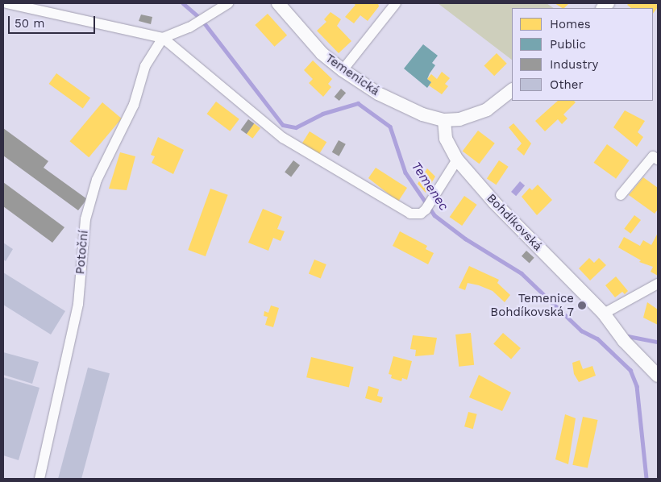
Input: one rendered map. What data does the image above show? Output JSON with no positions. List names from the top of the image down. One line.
{"streets":{"street":["Temenická","Bohdíkovská","Potoční"]},"crossings":[["Temenická","Bohdíkovská"]],"water":["Temenec"],"places":["Temenice Bohdíkovská 7"],"legend":["Homes","Public","Industry","Other"],"scale_bar":"50 m"}
